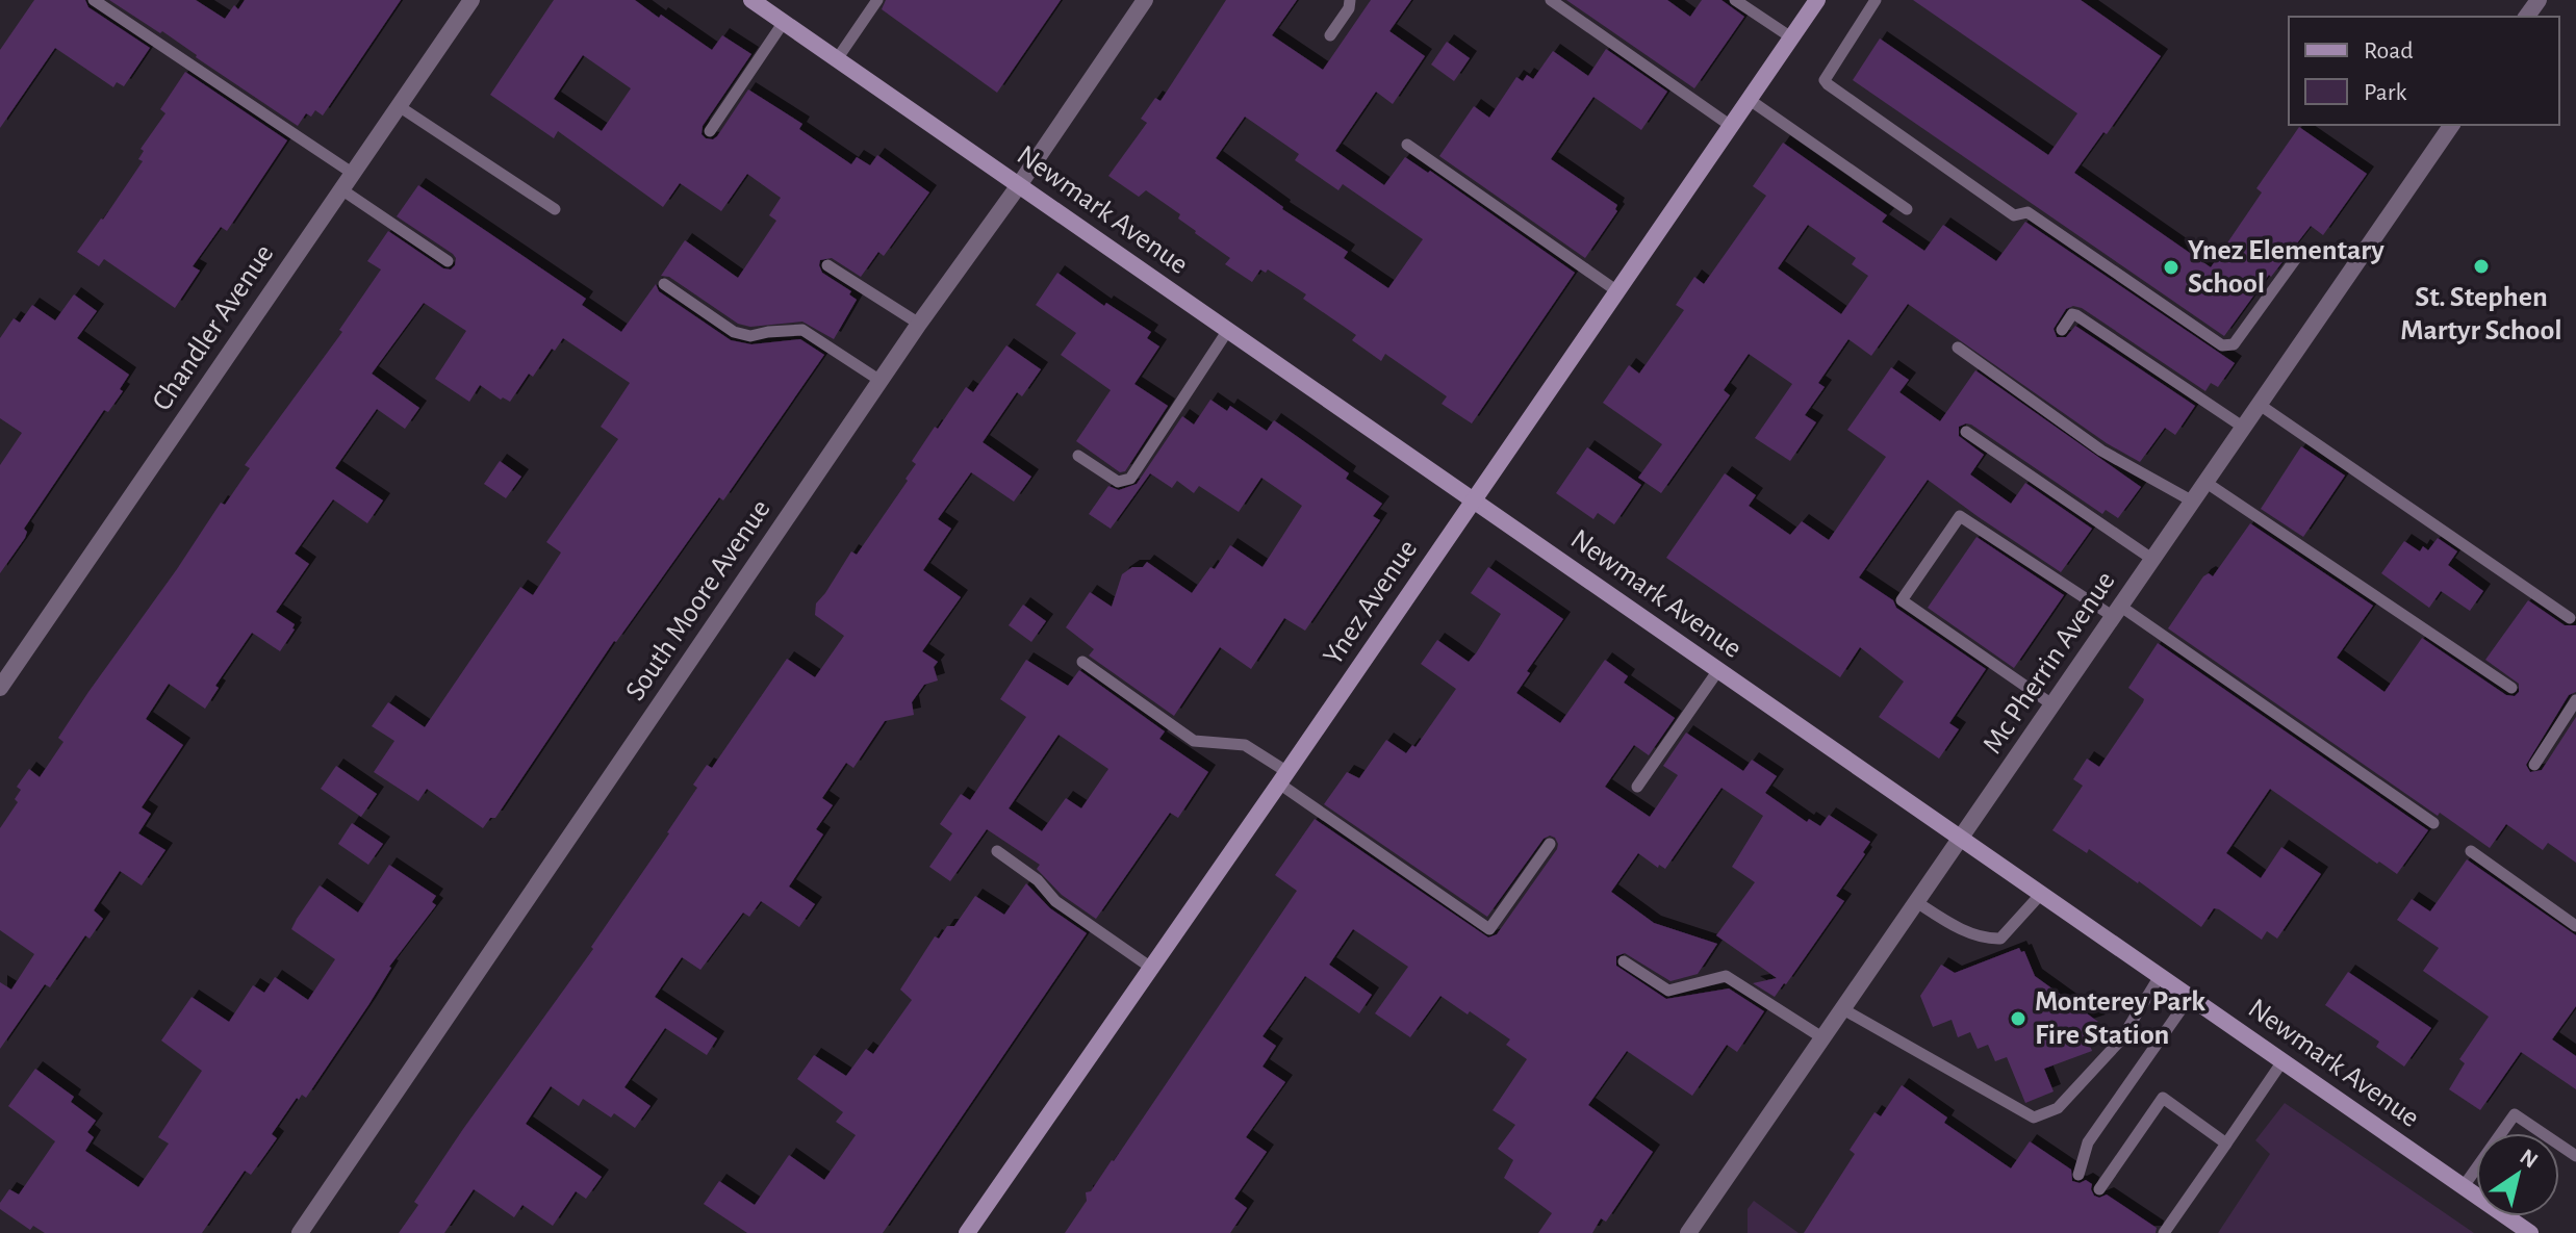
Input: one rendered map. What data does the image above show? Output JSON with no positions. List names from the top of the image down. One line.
{"streets":{"street":["Newmark Avenue","Chandler Avenue","South Moore Avenue","Ynez Avenue","Mc Pherrin Avenue"]},"crossings":[["Newmark Avenue","South Moore Avenue"],["Newmark Avenue","Ynez Avenue"],["Newmark Avenue","Mc Pherrin Avenue"]],"places":["St. Stephen Martyr School","Ynez Elementary School","Monterey Park Fire Station"],"legend":["Road","Park"],"north":"top right"}
